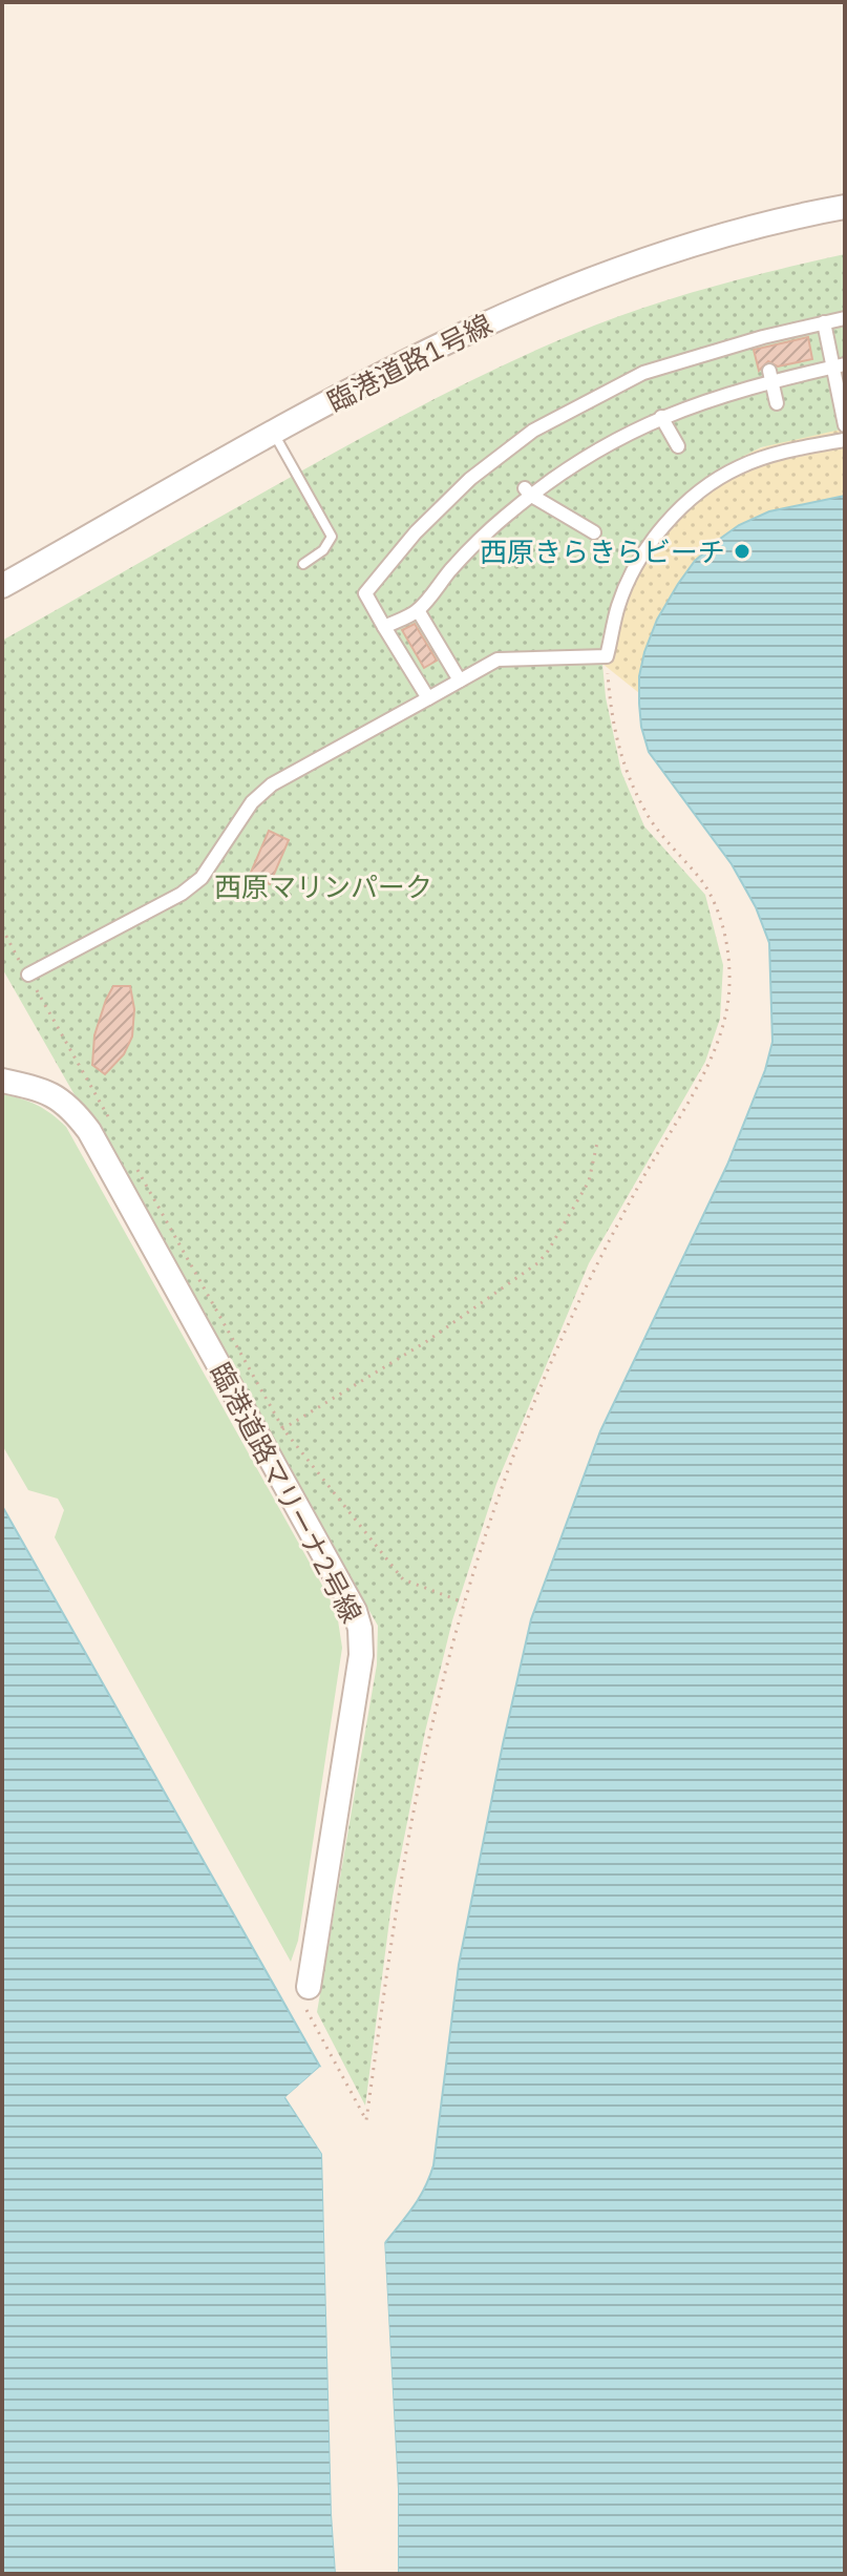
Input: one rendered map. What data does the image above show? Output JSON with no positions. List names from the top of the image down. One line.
{"streets":{"street":["臨港道路1号線","臨港道路マリーナ2号線"]},"parks":["西原マリンパーク"],"places":["西原きらきらビーチ"]}
